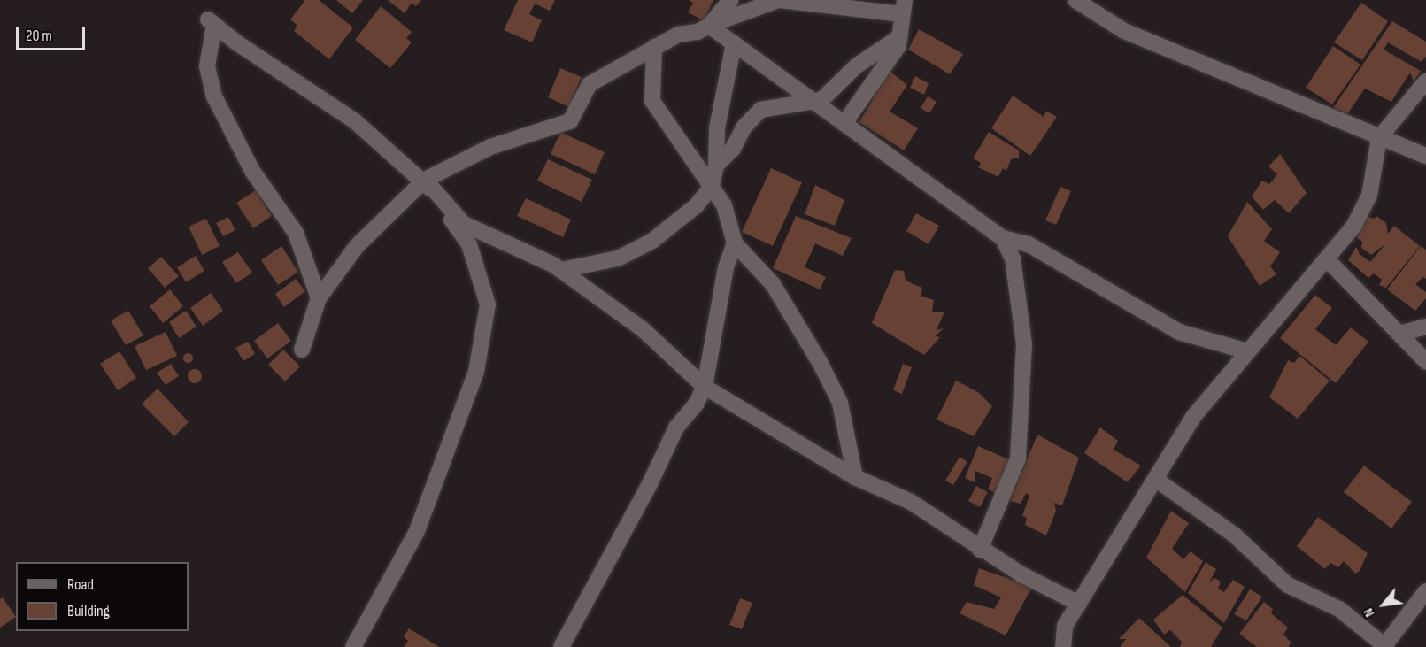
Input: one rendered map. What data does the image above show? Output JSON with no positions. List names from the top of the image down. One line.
{"legend":["Road","Building"],"scale_bar":"20 m","north":"bottom left"}
